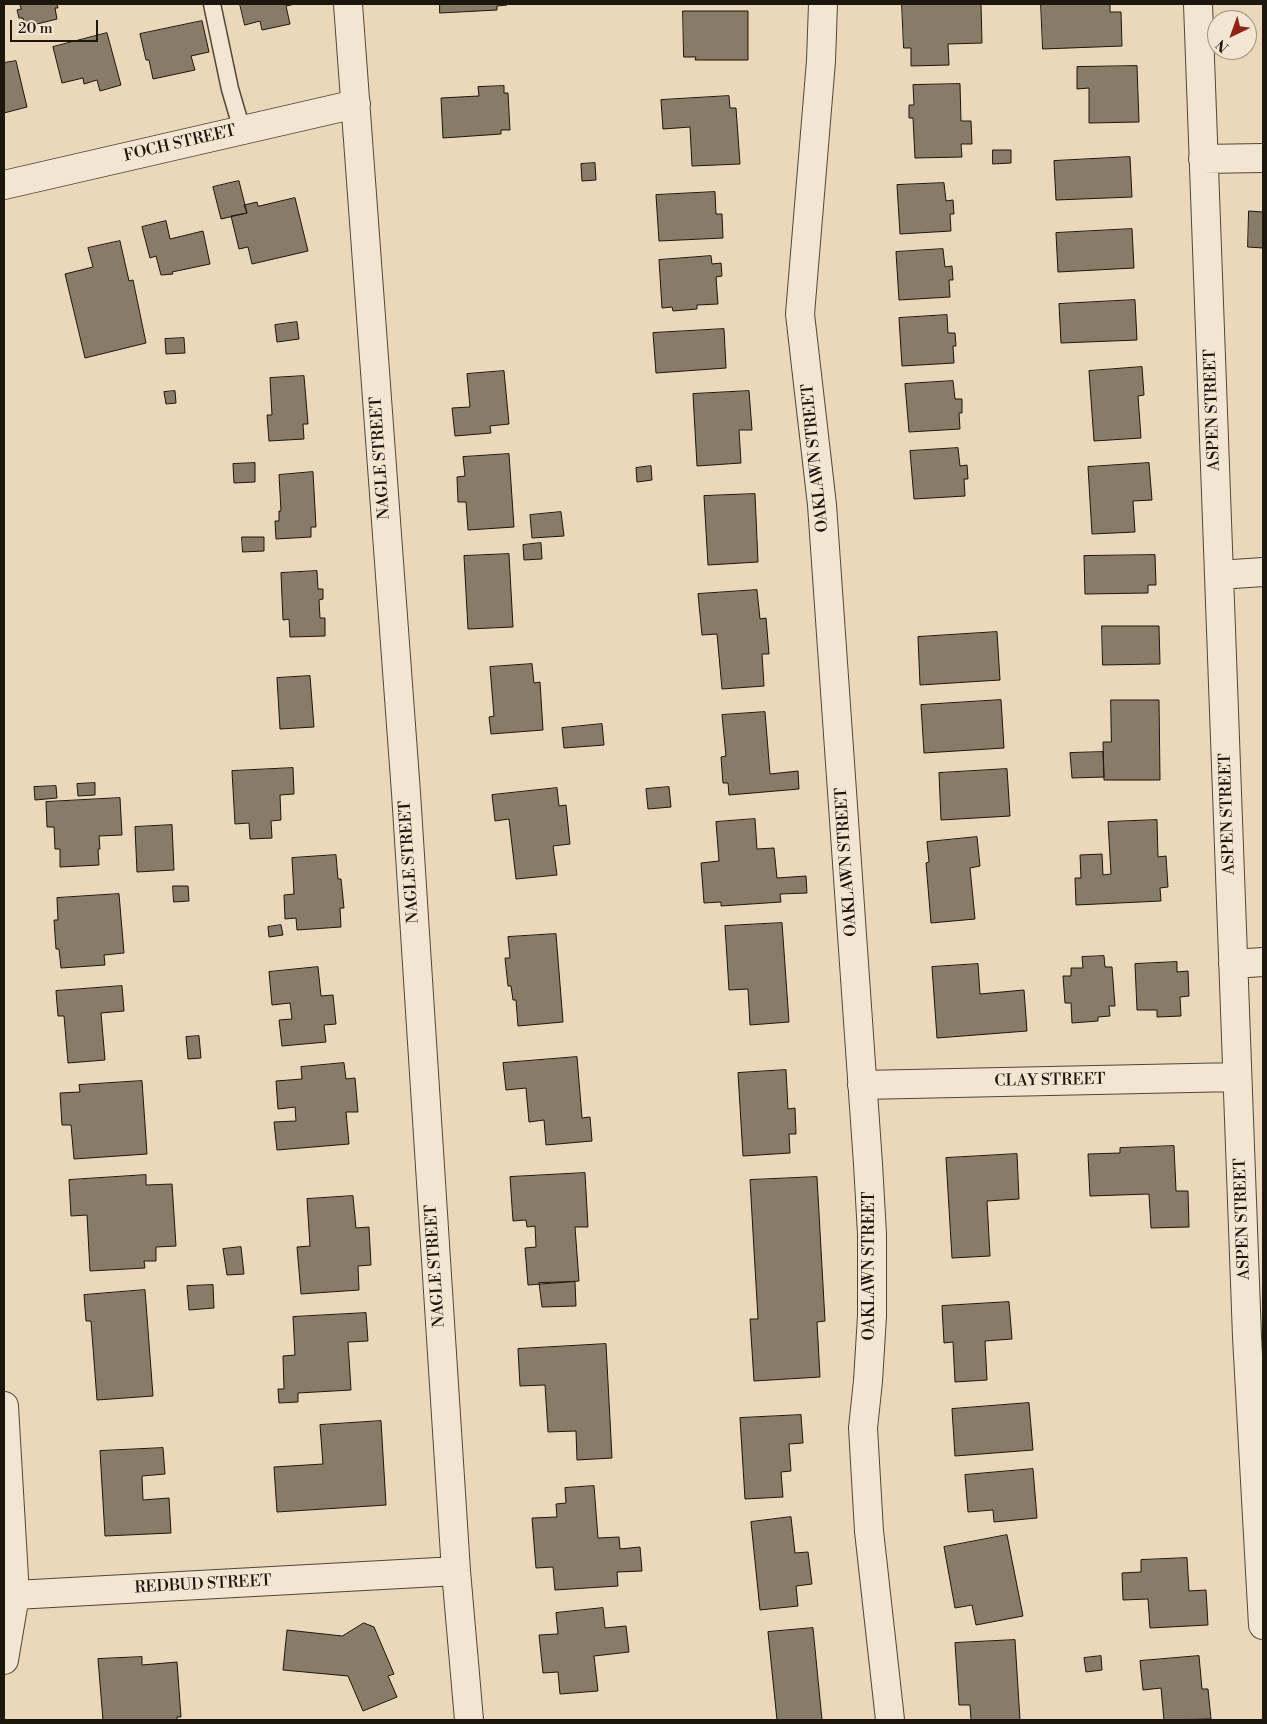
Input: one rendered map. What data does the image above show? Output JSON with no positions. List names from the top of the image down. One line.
{"streets":{"street":["FOCH STREET","ASPEN STREET","NAGLE STREET","OAKLAWN STREET","CLAY STREET","REDBUD STREET"]},"crossings":[["FOCH STREET","NAGLE STREET"],["ASPEN STREET","CLAY STREET"],["NAGLE STREET","REDBUD STREET"],["OAKLAWN STREET","CLAY STREET"]],"scale_bar":"20 m","north":"bottom left"}
